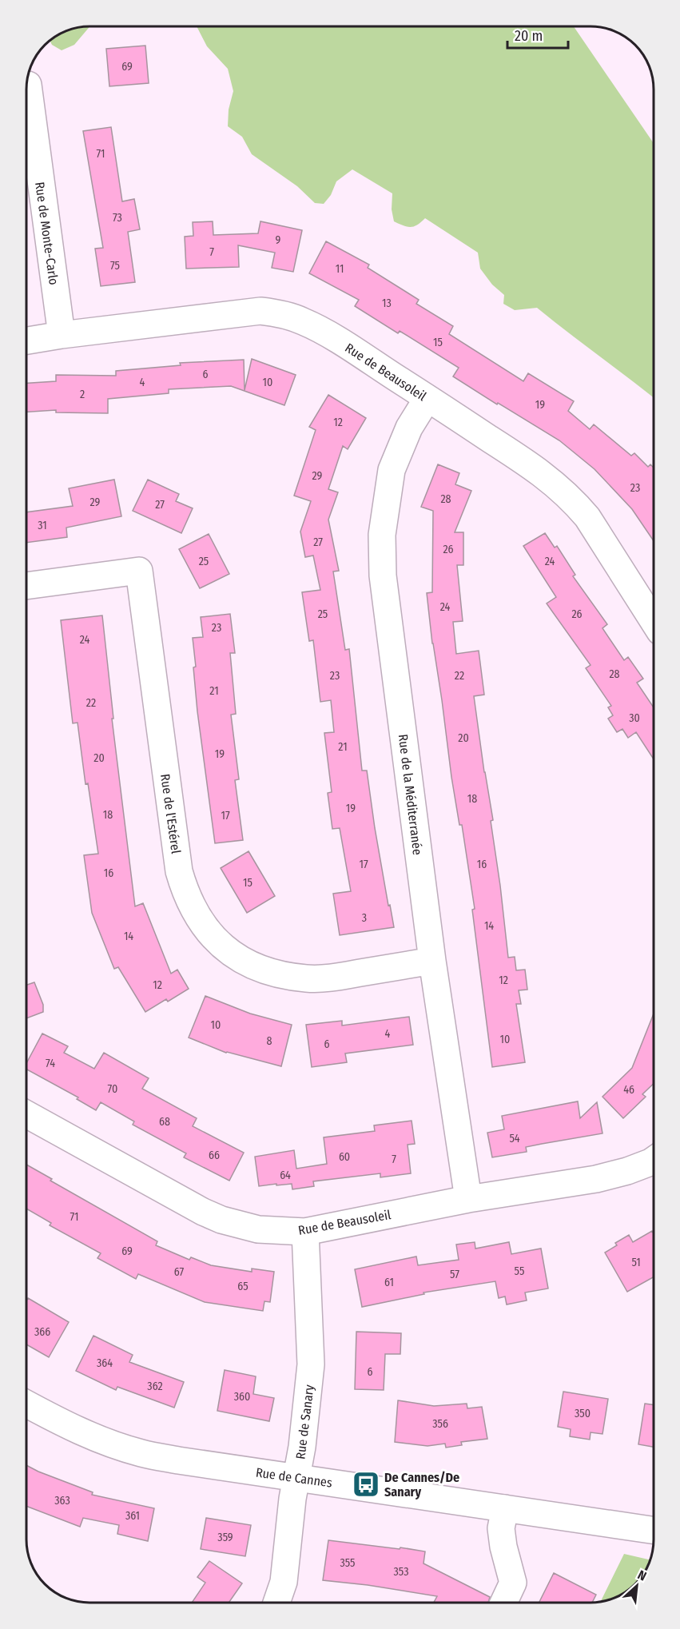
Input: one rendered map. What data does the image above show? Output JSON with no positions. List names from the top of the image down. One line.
{"streets":{"street":["Rue de Monte-Carlo","Rue de Beausoleil","Rue de la Méditerranée","Rue de l'Estérel","Rue de Sanary","Rue de Cannes"]},"crossings":[["Rue de Monte-Carlo","Rue de Beausoleil"],["Rue de Beausoleil","Rue de la Méditerranée"],["Rue de Beausoleil","Rue de Sanary"],["Rue de la Méditerranée","Rue de l'Estérel"],["Rue de Sanary","Rue de Cannes"]],"places":{"bus stop":["De Cannes/De Sanary"]},"house_numbers":["69","71","73","9","7","75","11","13","15","6","4","10","2","19","12","29","23","28","29","27","31","27","26","25","24","24","25","26","23","24","28","23","22","21","22","30","20","21","19","20","18","19","18","17","17","16","16","15","3","14","14","12","12","10","4","10","8","6","74","70","46","68","54","66","60","7","64","71","69","51","55","67","57","61","65","366","364","6","362","360","350","356","363","361","359","355","353"],"scale_bar":"20 m","north":"top right"}
